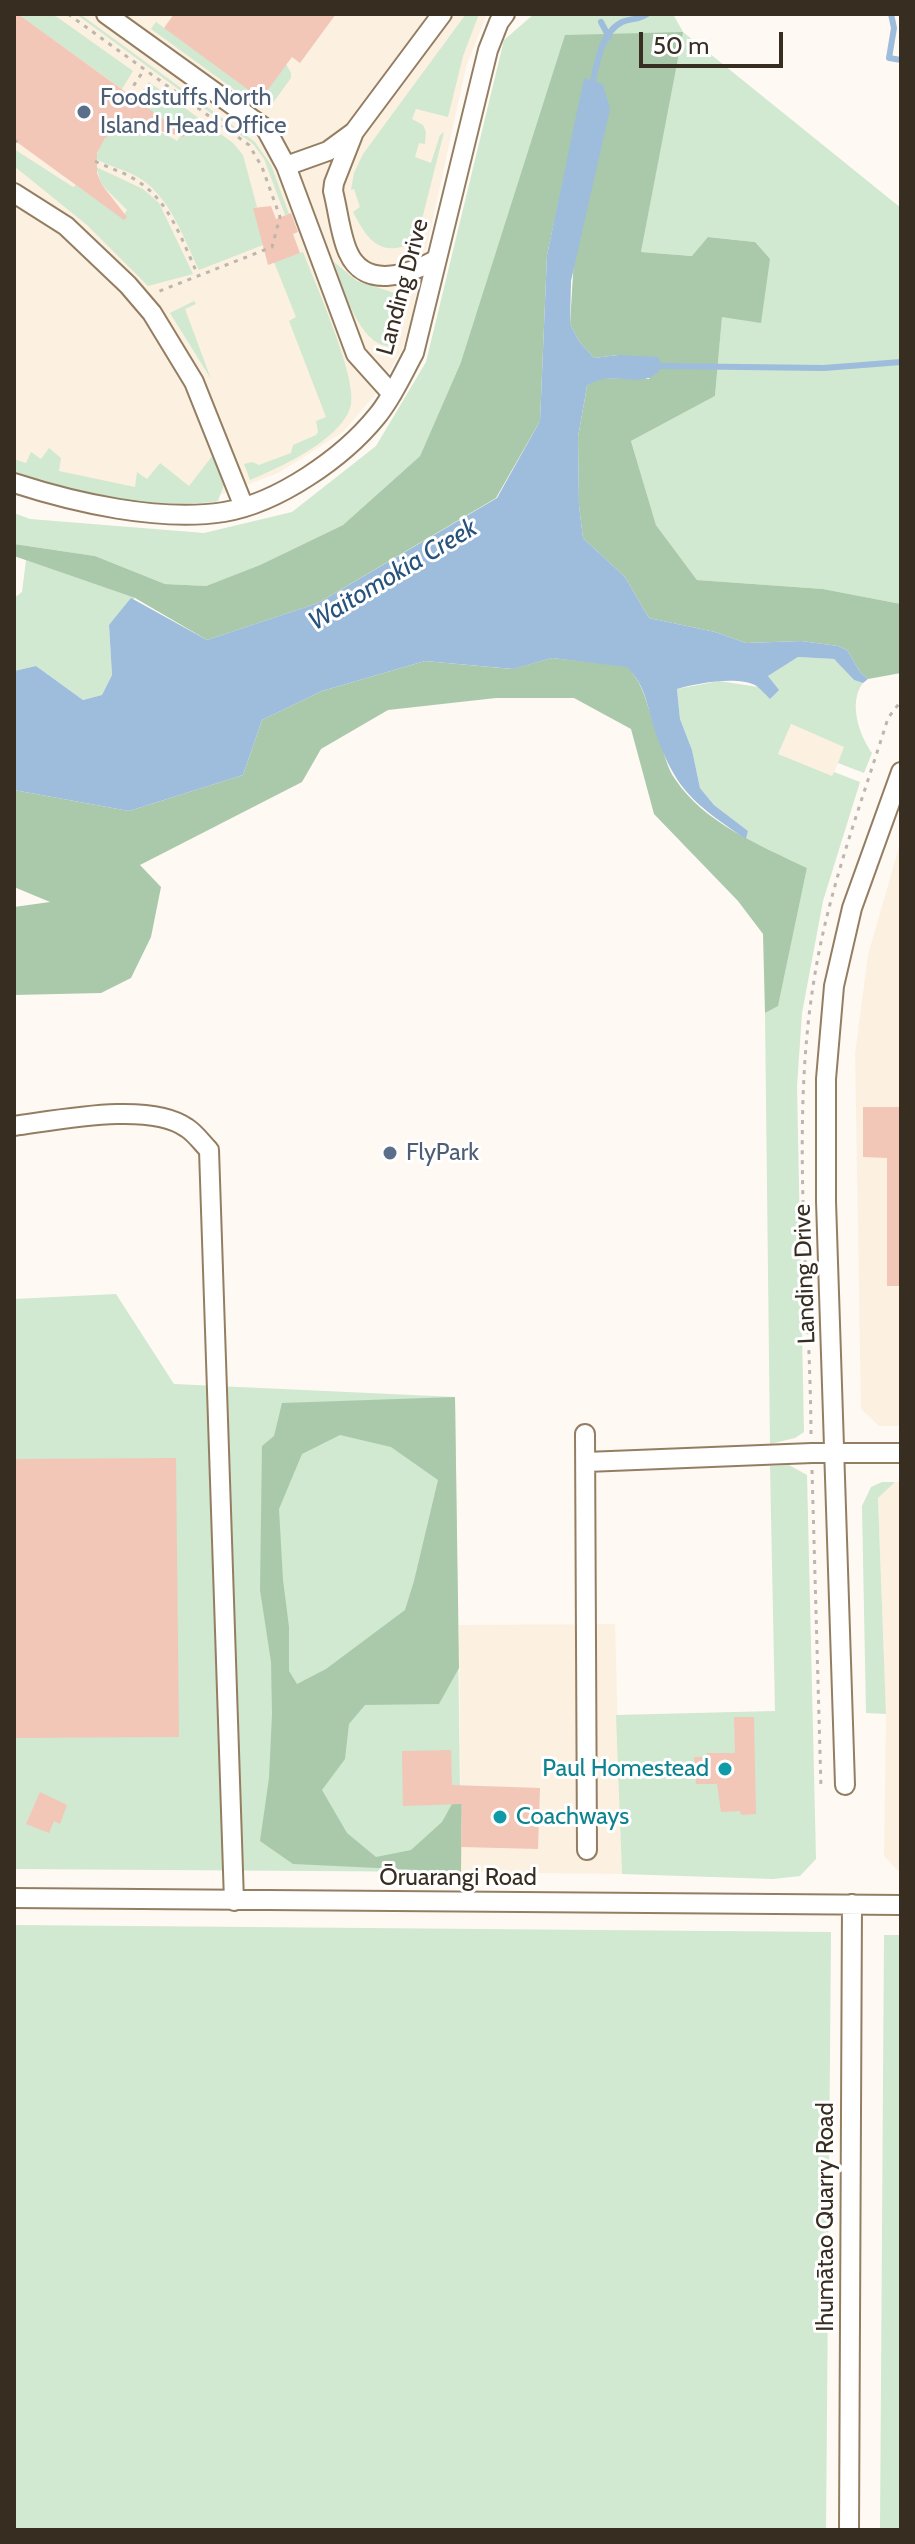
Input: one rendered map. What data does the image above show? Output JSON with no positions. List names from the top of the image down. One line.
{"streets":{"street":["Landing Drive","Ōruarangi Road","Ihumātao Quarry Road"]},"crossings":[["Ōruarangi Road","Ihumātao Quarry Road"]],"water":["Waitomokia Creek"],"places":["Foodstuffs North Island Head Office","FlyPark","Paul Homestead","Coachways"],"scale_bar":"50 m"}
